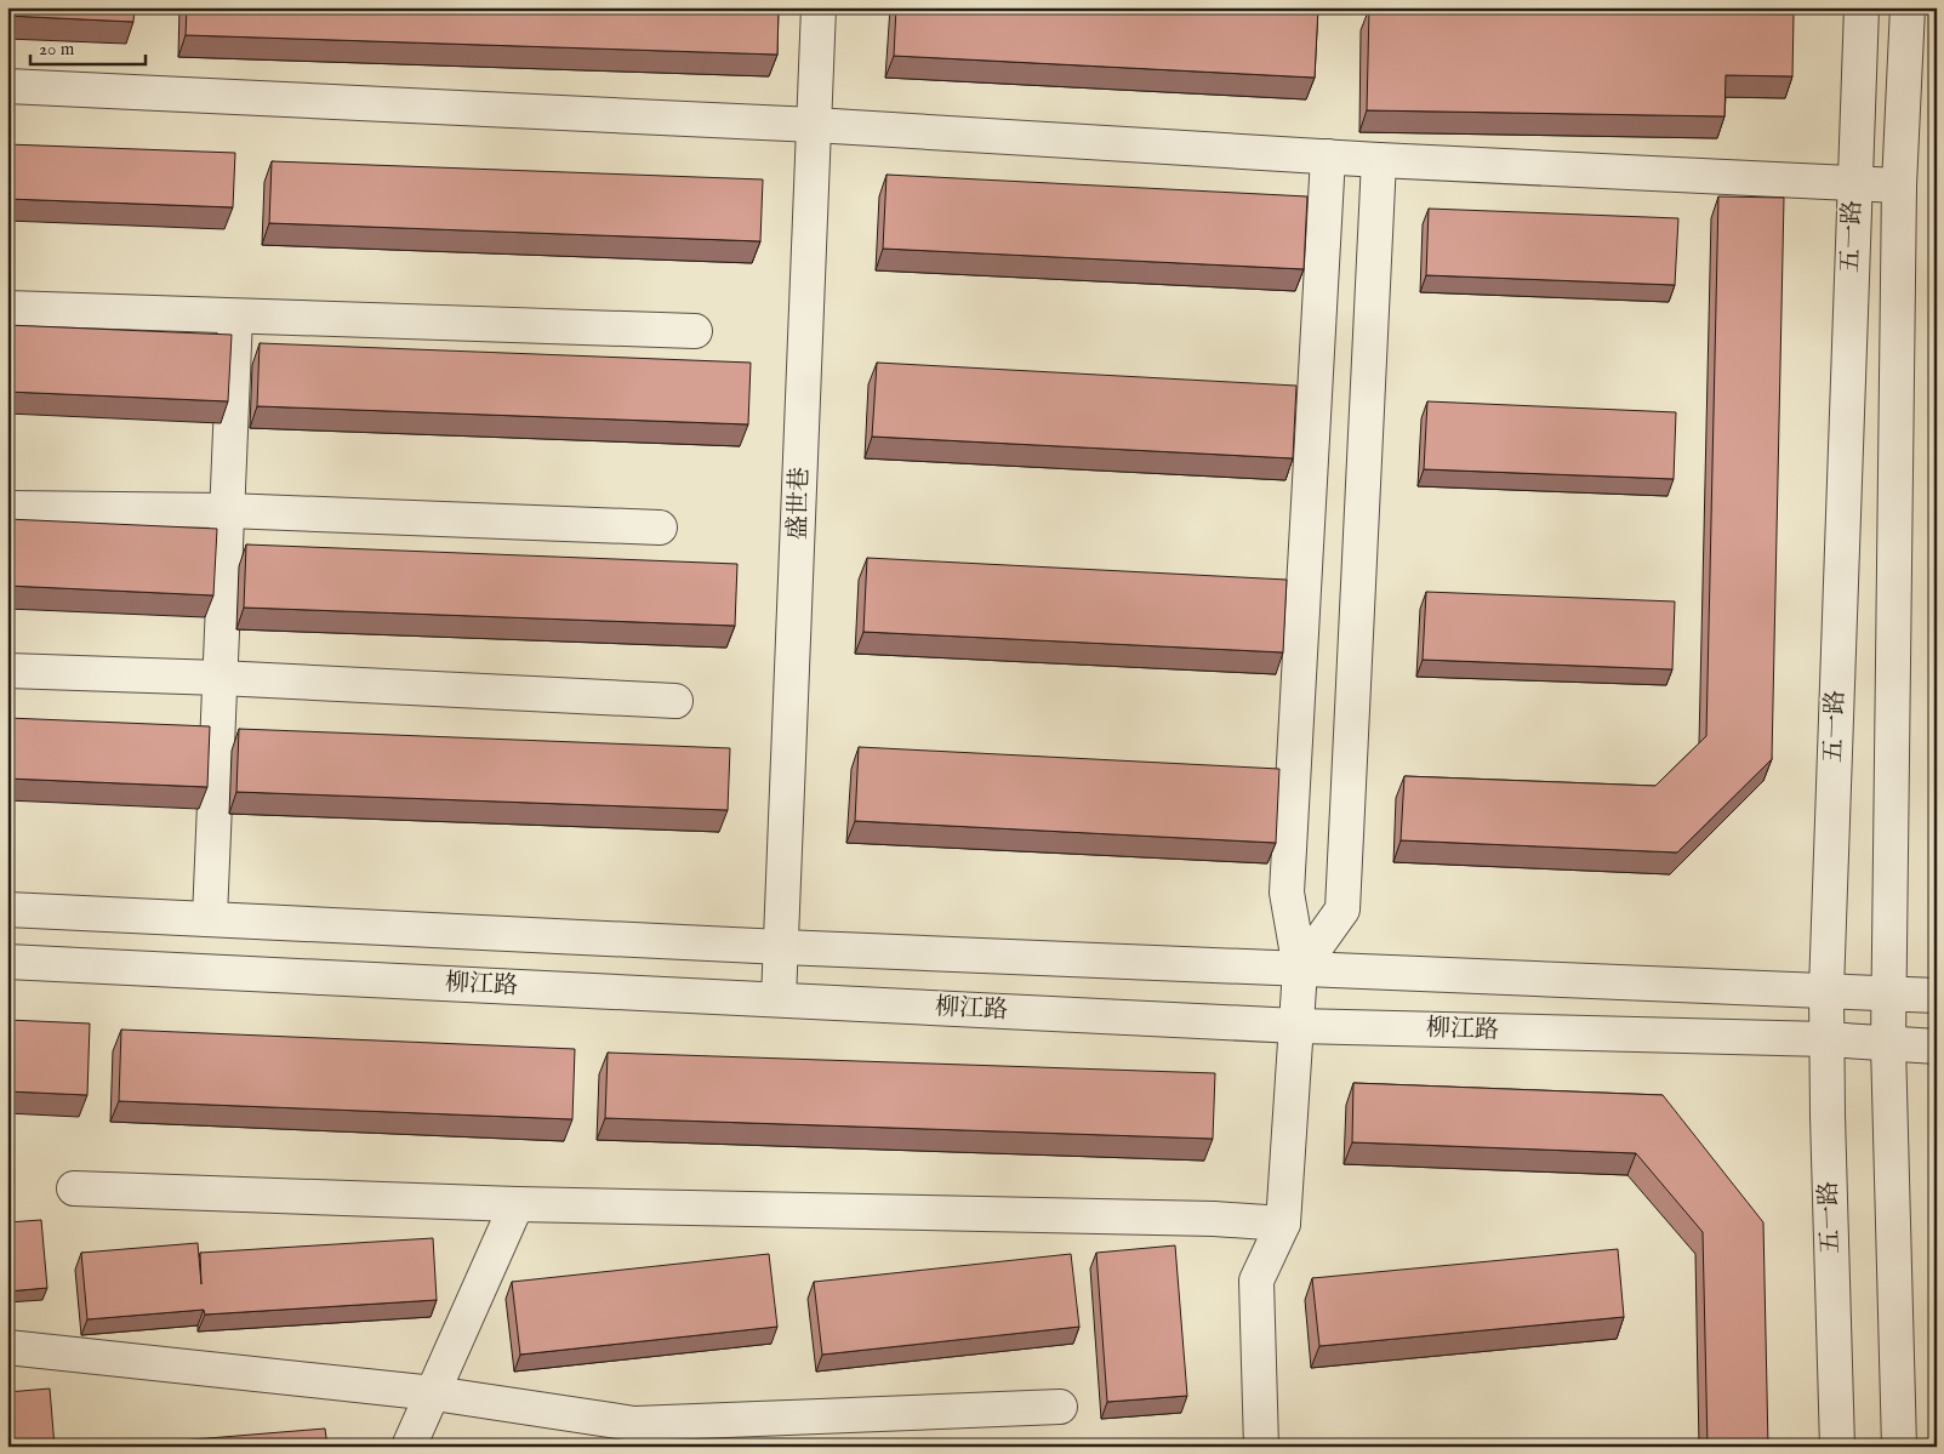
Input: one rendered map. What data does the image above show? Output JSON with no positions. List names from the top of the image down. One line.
{"streets":{"street":["五一路","盛世巷","柳江路"]},"crossings":[["五一路","柳江路"],["盛世巷","柳江路"]],"scale_bar":"20 m"}
